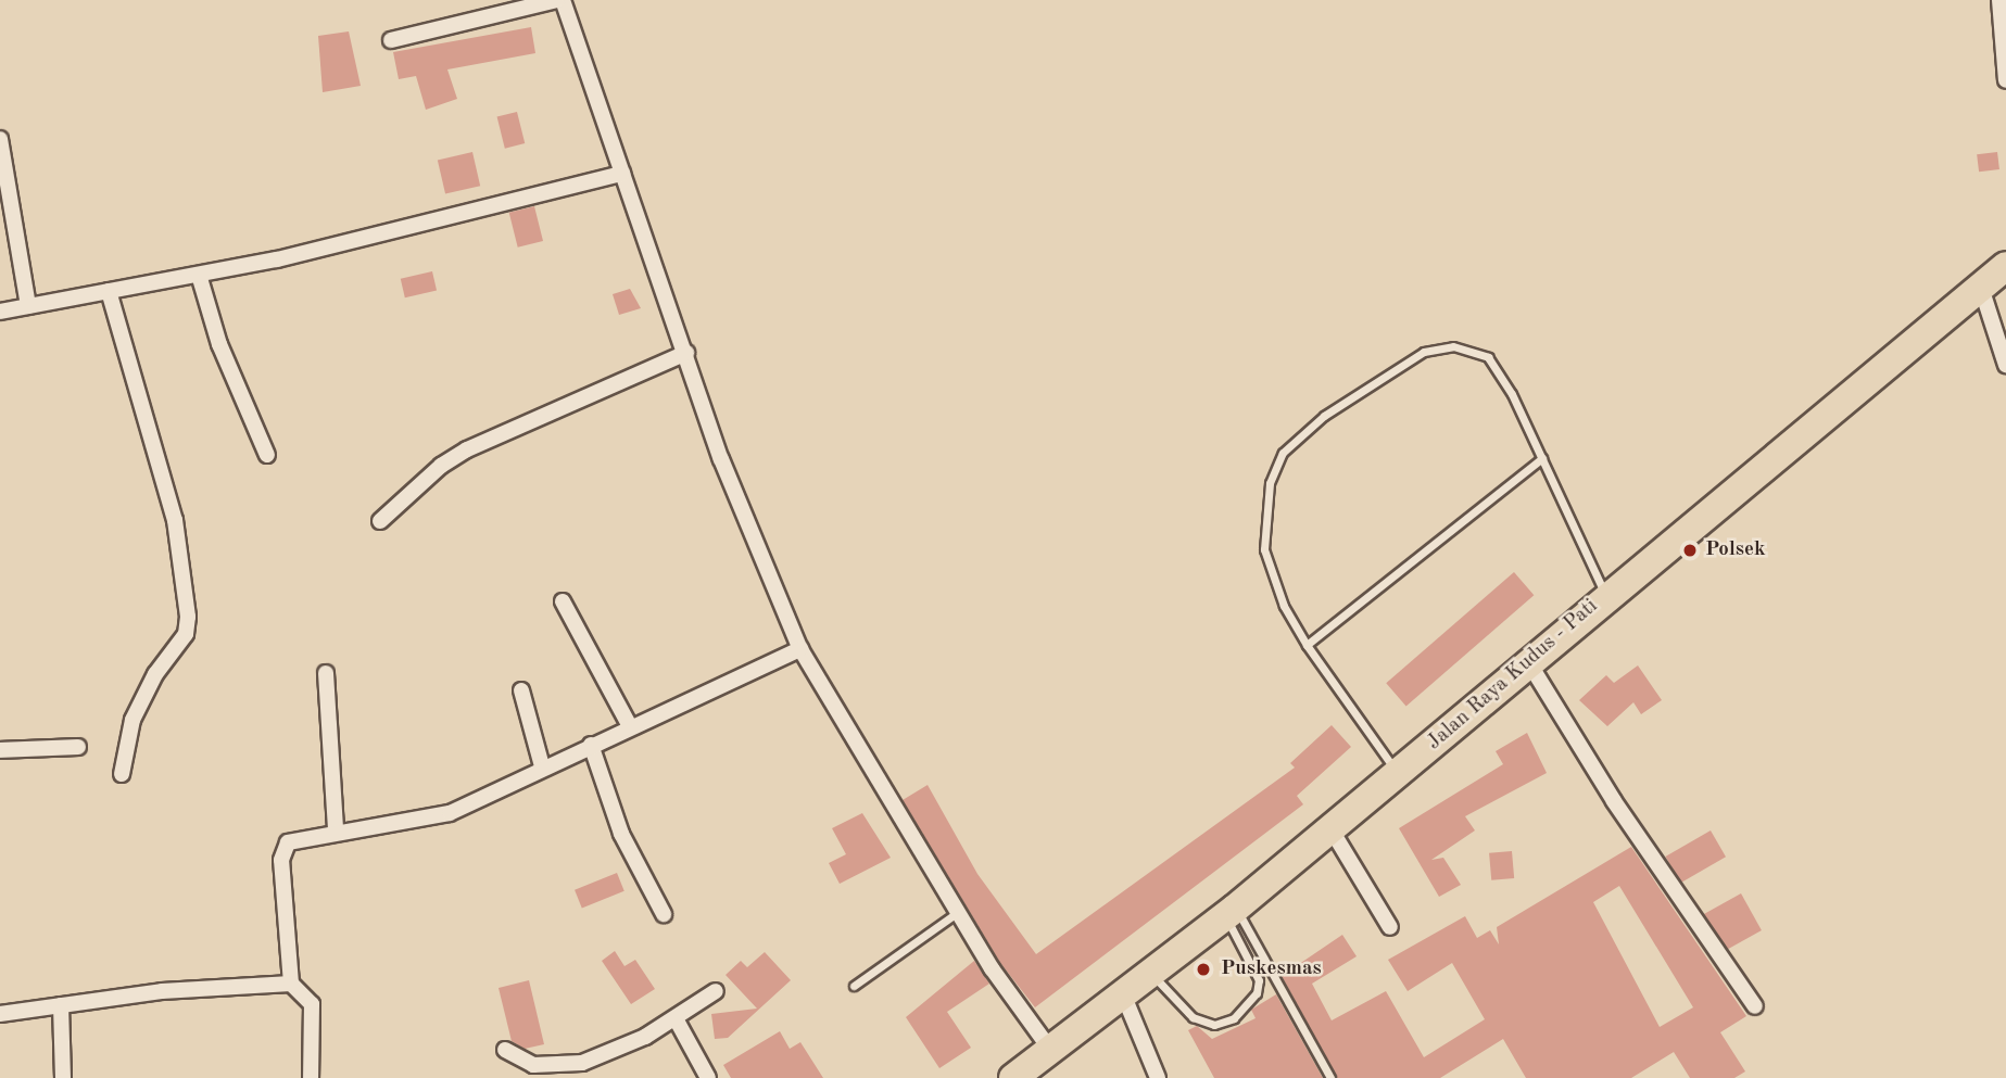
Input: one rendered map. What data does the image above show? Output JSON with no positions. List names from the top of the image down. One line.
{"streets":{"highway":["Jalan Raya Kudus - Pati"]},"places":["Polsek","Puskesmas"]}
